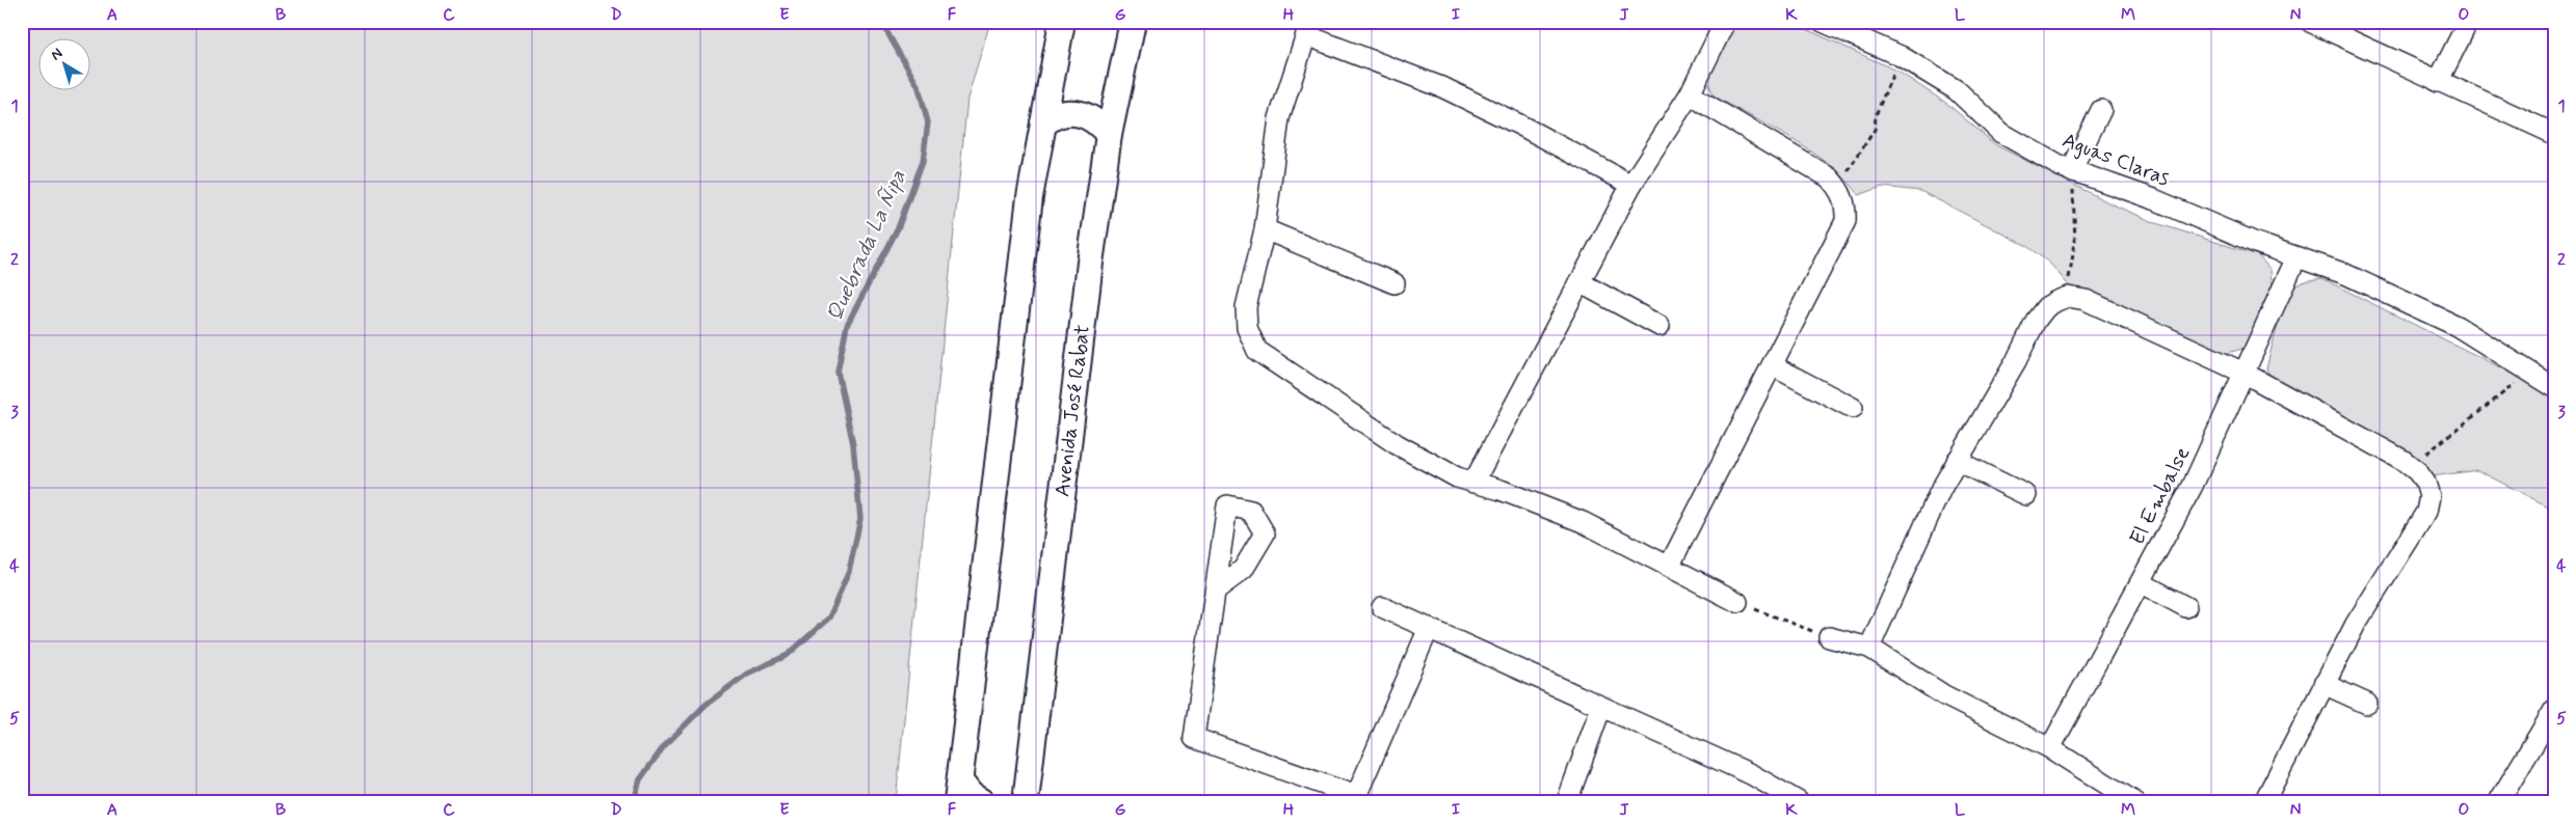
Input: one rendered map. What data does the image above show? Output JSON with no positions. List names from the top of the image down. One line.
{"streets":{"street":["Aguas Claras","Avenida José Rabat","El Embalse"]},"crossings":[["Aguas Claras","El Embalse"]],"water":["Quebrada La Ñipa"],"north":"top left","grid":{"columns":["A","B","C","D","E","F","G","H","I","J","K","L","M","N","O"],"rows":["1","2","3","4","5"]}}
